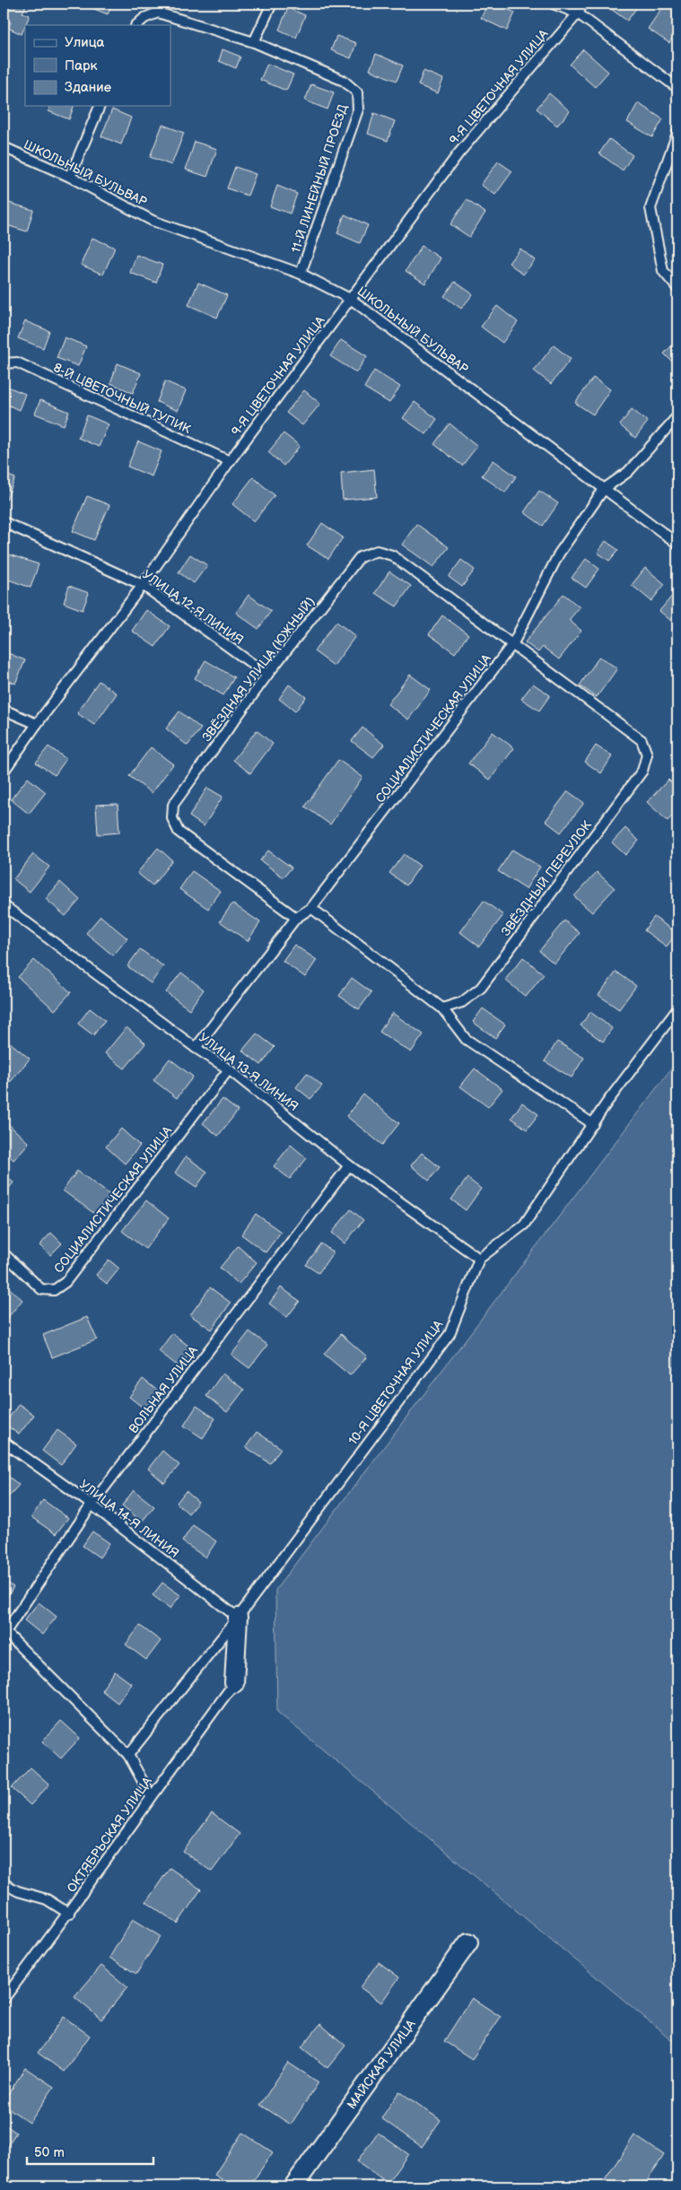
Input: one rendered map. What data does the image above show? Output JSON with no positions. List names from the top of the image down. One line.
{"streets":{"street":["МАЙСКАЯ УЛИЦА"],"lane":["9-Я ЦВЕТОЧНАЯ УЛИЦА","ШКОЛЬНЫЙ БУЛЬВАР","11-Й ЛИНЕЙНЫЙ ПРОЕЗД","8-Й ЦВЕТОЧНЫЙ ТУПИК","УЛИЦА 12-Я ЛИНИЯ","ЗВЁЗДНАЯ УЛИЦА (ЮЖНЫЙ)","СОЦИАЛИСТИЧЕСКАЯ УЛИЦА","ЗВЁЗДНЫЙ ПЕРЕУЛОК","УЛИЦА 13-Я ЛИНИЯ","10-Я ЦВЕТОЧНАЯ УЛИЦА","ВОЛЬНАЯ УЛИЦА","УЛИЦА 14-Я ЛИНИЯ","ОКТЯБРЬСКАЯ УЛИЦА"]},"crossings":[["9-Я ЦВЕТОЧНАЯ УЛИЦА","ШКОЛЬНЫЙ БУЛЬВАР"],["9-Я ЦВЕТОЧНАЯ УЛИЦА","8-Й ЦВЕТОЧНЫЙ ТУПИК"],["9-Я ЦВЕТОЧНАЯ УЛИЦА","УЛИЦА 12-Я ЛИНИЯ"],["ШКОЛЬНЫЙ БУЛЬВАР","11-Й ЛИНЕЙНЫЙ ПРОЕЗД"],["ШКОЛЬНЫЙ БУЛЬВАР","СОЦИАЛИСТИЧЕСКАЯ УЛИЦА"],["УЛИЦА 12-Я ЛИНИЯ","ЗВЁЗДНАЯ УЛИЦА (ЮЖНЫЙ)"],["ЗВЁЗДНАЯ УЛИЦА (ЮЖНЫЙ)","СОЦИАЛИСТИЧЕСКАЯ УЛИЦА"],["ЗВЁЗДНАЯ УЛИЦА (ЮЖНЫЙ)","ЗВЁЗДНЫЙ ПЕРЕУЛОК"],["СОЦИАЛИСТИЧЕСКАЯ УЛИЦА","ЗВЁЗДНЫЙ ПЕРЕУЛОК"],["СОЦИАЛИСТИЧЕСКАЯ УЛИЦА","УЛИЦА 13-Я ЛИНИЯ"],["УЛИЦА 13-Я ЛИНИЯ","10-Я ЦВЕТОЧНАЯ УЛИЦА"],["УЛИЦА 13-Я ЛИНИЯ","ВОЛЬНАЯ УЛИЦА"],["10-Я ЦВЕТОЧНАЯ УЛИЦА","УЛИЦА 14-Я ЛИНИЯ"],["ВОЛЬНАЯ УЛИЦА","УЛИЦА 14-Я ЛИНИЯ"]],"legend":["Улица","Парк","Здание"],"scale_bar":"50 m"}
